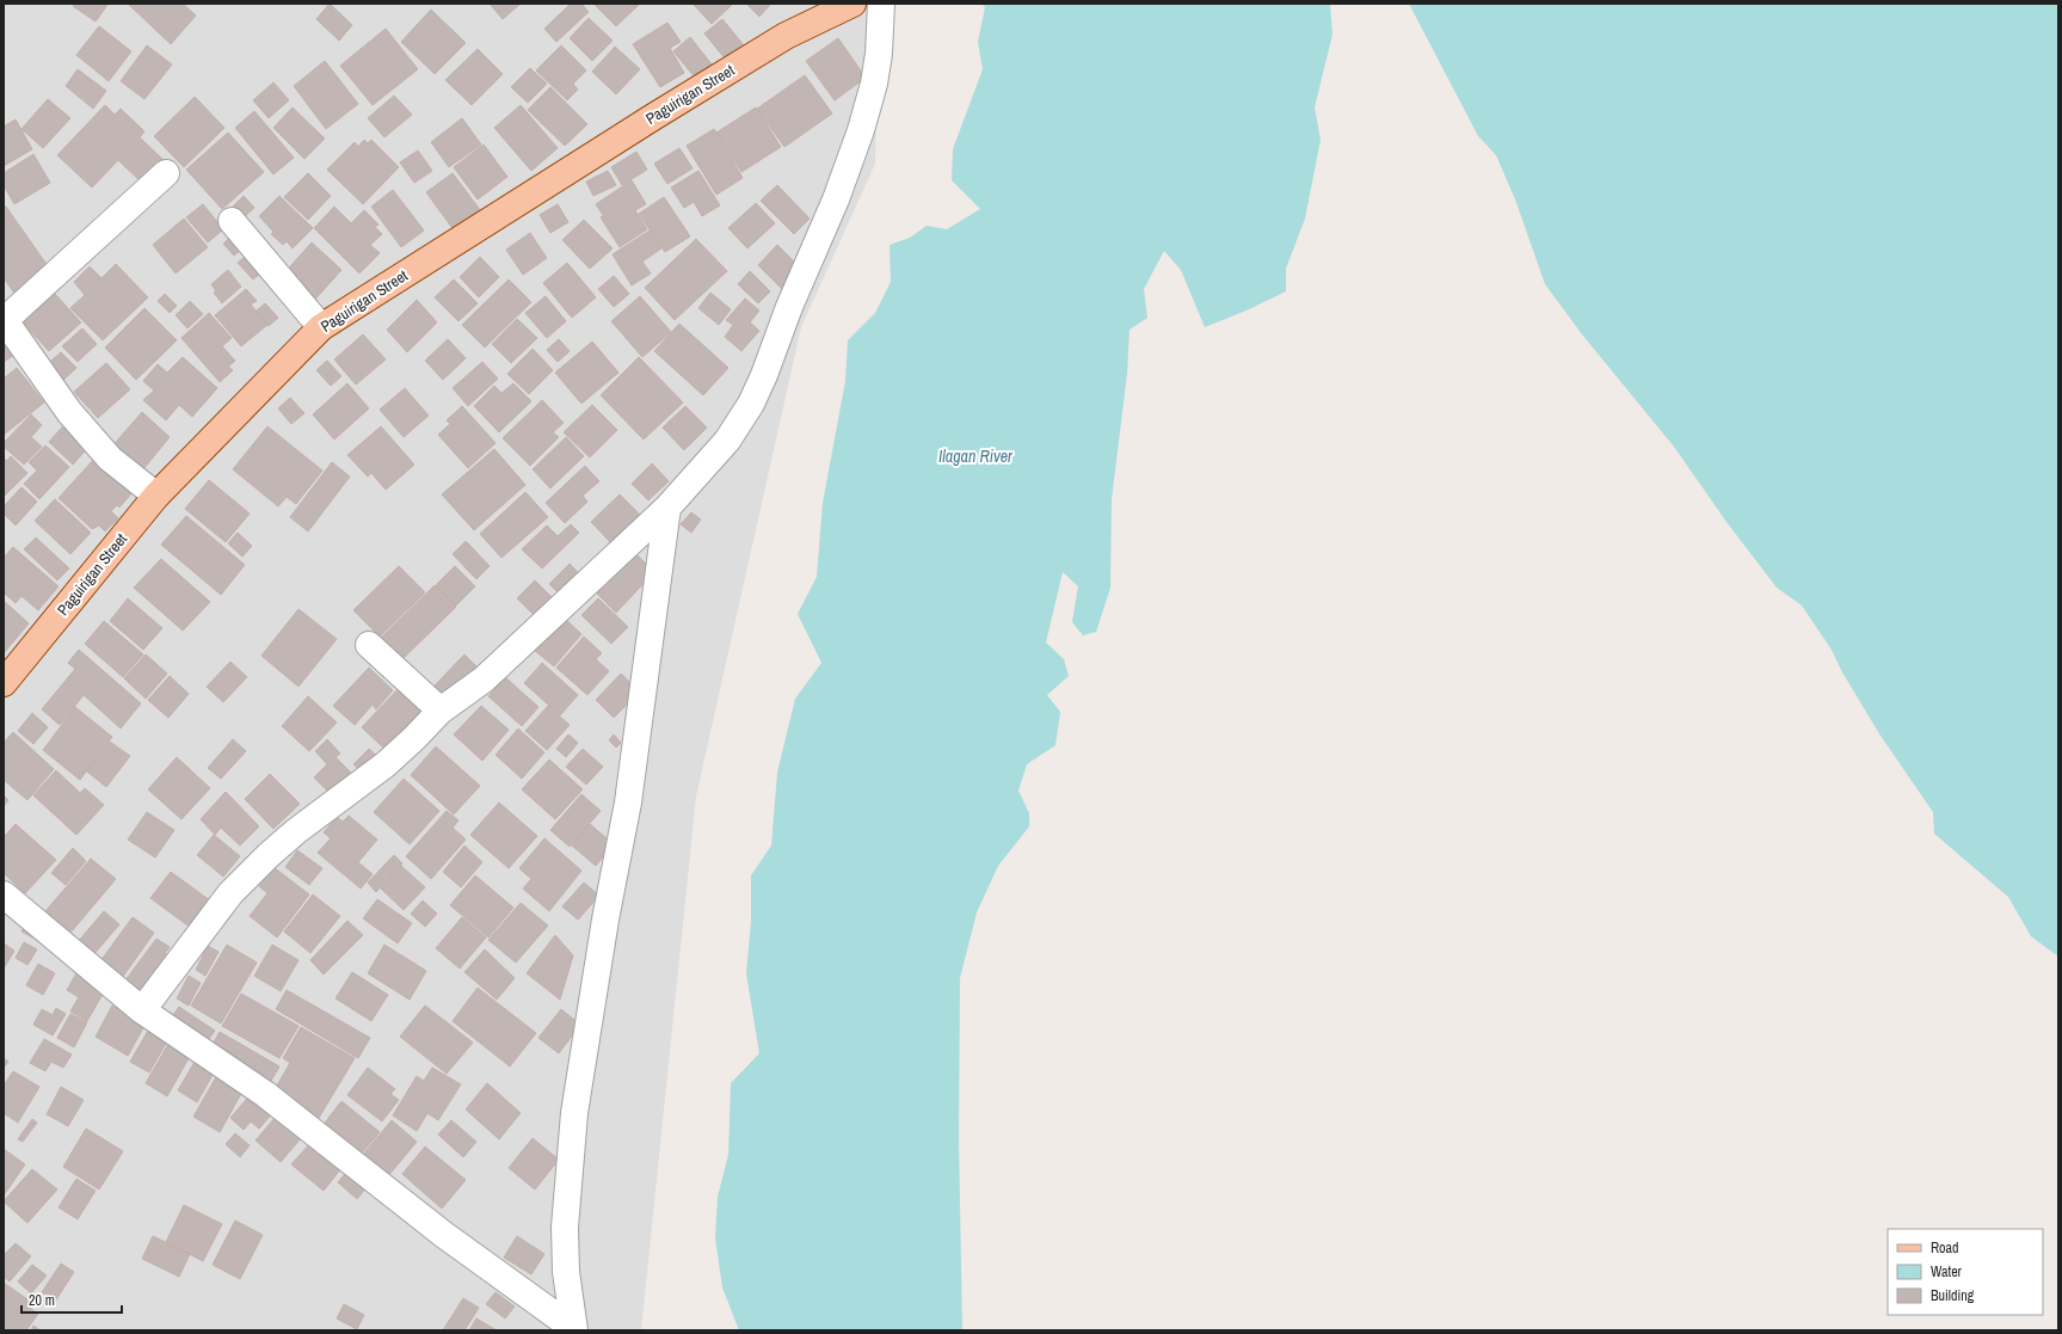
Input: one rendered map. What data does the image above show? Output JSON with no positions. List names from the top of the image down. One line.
{"streets":{"main road":["Paguirigan Street"]},"water":["Ilagan River"],"legend":["Road","Water","Building"],"scale_bar":"20 m"}
